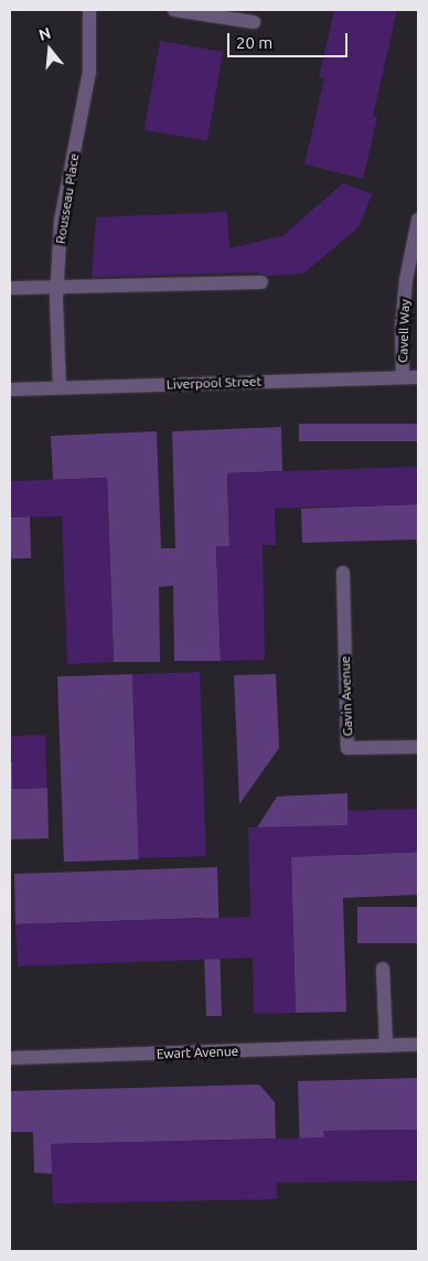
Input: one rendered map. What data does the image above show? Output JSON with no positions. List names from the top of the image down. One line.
{"streets":{"street":["Rousseau Place","Cavell Way","Liverpool Street","Gavin Avenue","Ewart Avenue"]},"crossings":[["Rousseau Place","Liverpool Street"],["Cavell Way","Liverpool Street"]],"scale_bar":"20 m","north":"top"}
